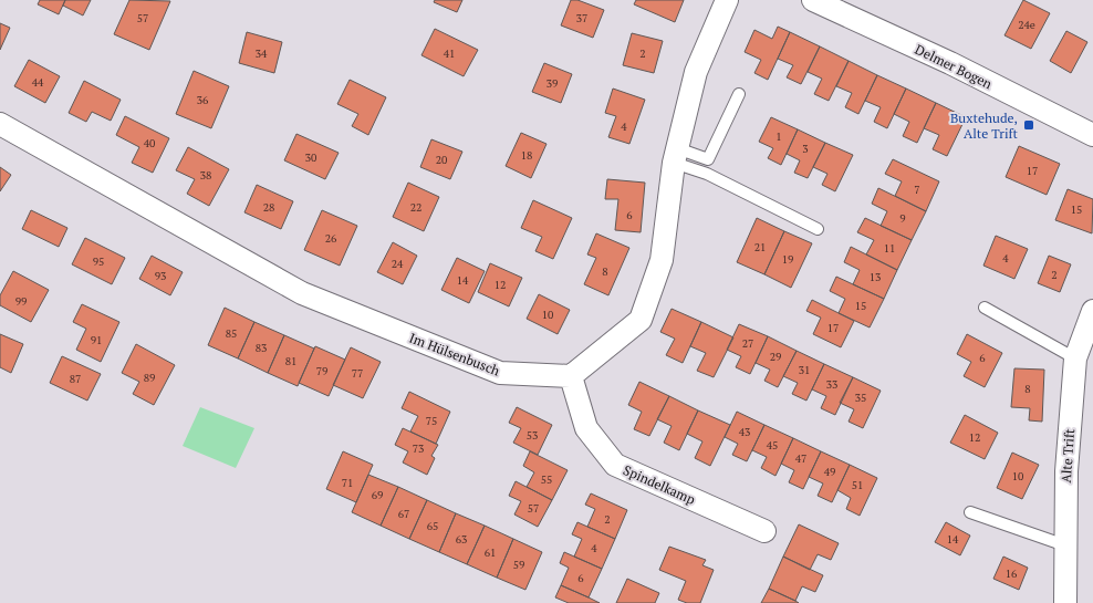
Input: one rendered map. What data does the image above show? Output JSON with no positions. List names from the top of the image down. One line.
{"streets":{"street":["Delmer Bogen","Im Hülsenbusch","Alte Trift","Spindelkamp"]},"crossings":[["Im Hülsenbusch","Spindelkamp"]],"places":{"transit":["Buxtehude, Alte Trift"]},"house_numbers":["57","37","24e","34","41","2","44","39","36","4","1","40","3","18","30","20","17","38","7","28","22","15","6","9","26","21","11","4","19","95","24","8","2","93","13","14","12","99","15","10","17","85","91","27","83","29","6","81","31","79","77","89","87","33","8","35","75","43","53","12","45","73","47","49","10","55","71","51","69","57","67","2","65","63","14","4","61","59","16","6"]}
